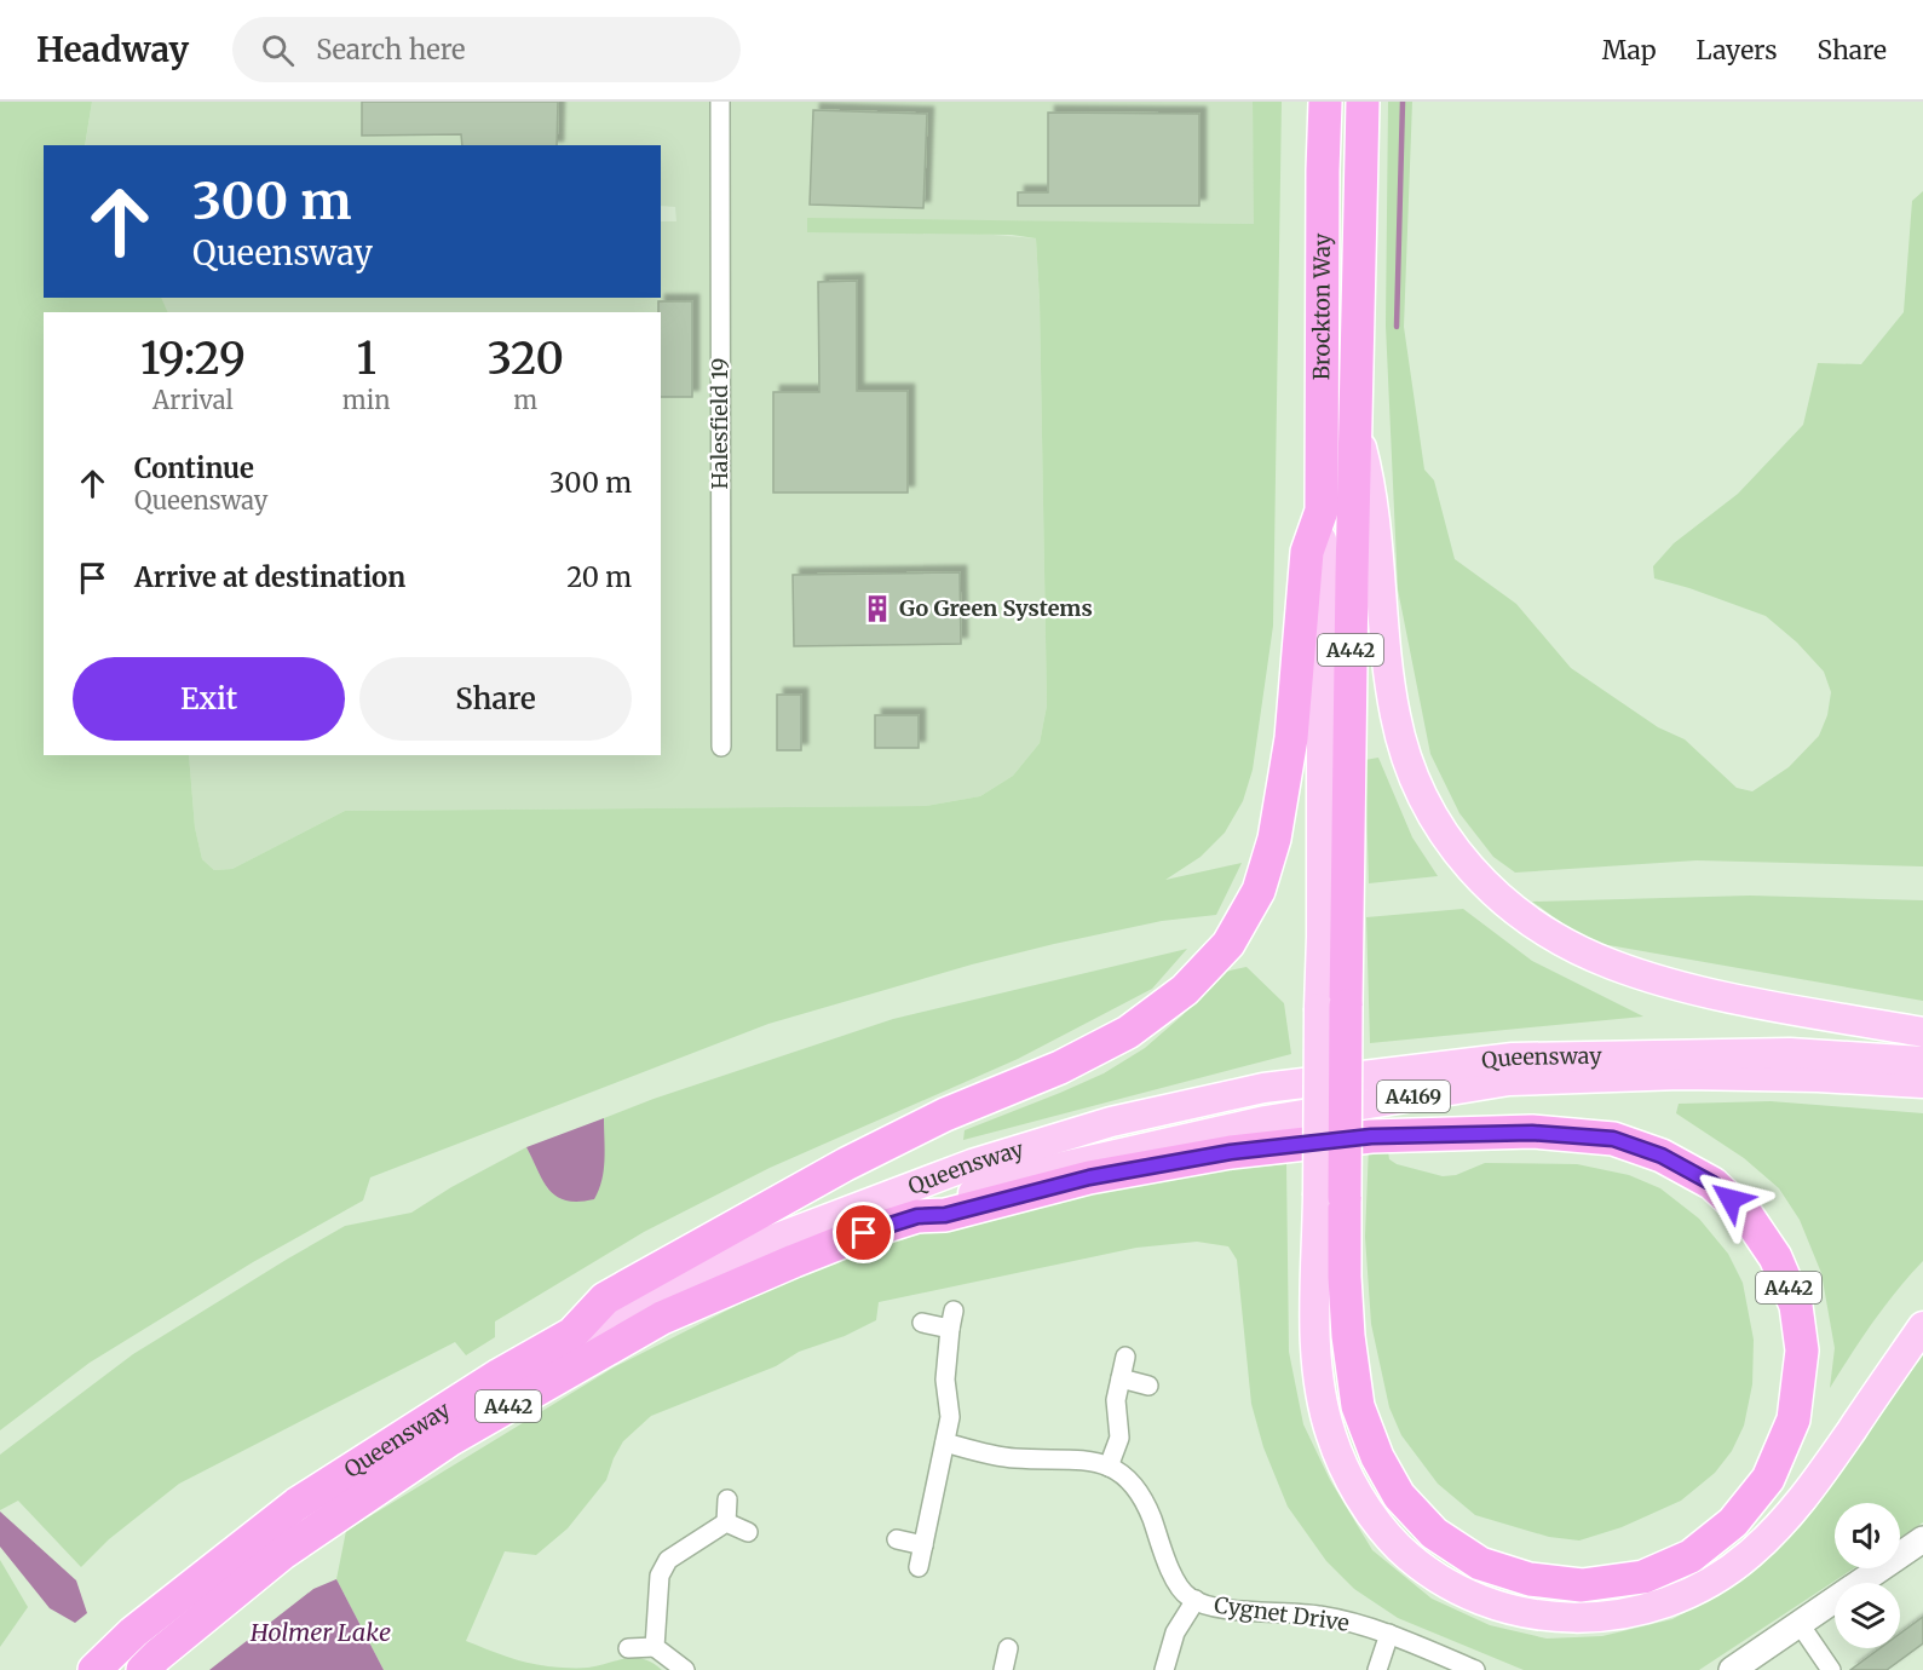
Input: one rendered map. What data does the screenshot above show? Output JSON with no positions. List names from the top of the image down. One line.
{"streets":{"highway":["Brockton Way","A442","Queensway"],"main road":["A4169"],"street":["Halesfield 19","Cygnet Drive"]},"crossings":[["Brockton Way","A442"],["A442","Queensway"]],"water":["Holmer Lake"],"places":{"building":["Go Green Systems"]},"page":{"header":"Headway","search":"Search here","nav":["Map","Layers","Share"],"turn":["300 m","Queensway"],"eta":["19:29","Arrival","1","min","320","m"],"list":[{"name":"Continue","note":"Queensway","value":"300 m"},{"name":"Arrive at destination","value":"20 m"}],"buttons":["Exit","Share"]}}
